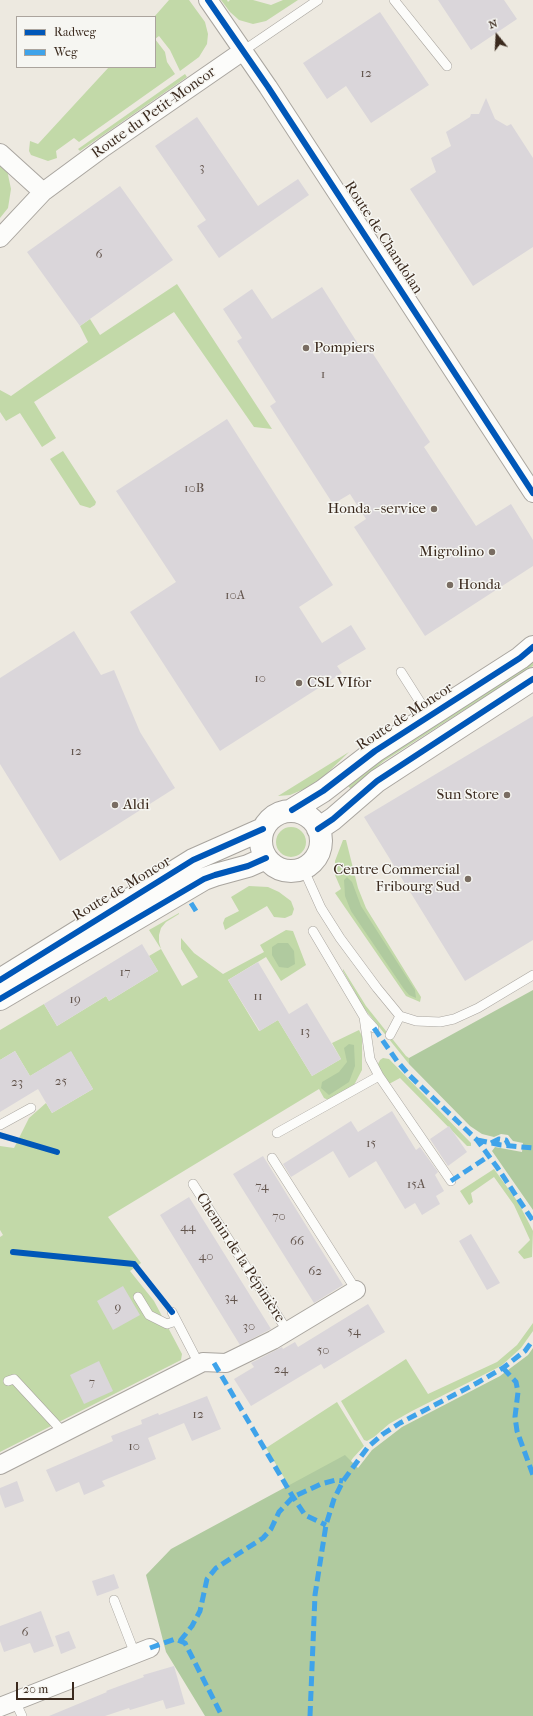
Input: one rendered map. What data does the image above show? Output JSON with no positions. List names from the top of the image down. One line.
{"streets":{"main road":["Route de Moncor"],"street":["Route du Petit-Moncor","Route de Chandolan","Chemin de la Pépinière"]},"crossings":[["Route du Petit-Moncor","Route de Chandolan"]],"places":["Pompiers","Honda - service","Migrolino","Honda","CSL VIfor","Sun Store","Aldi","Centre Commercial Fribourg Sud"],"house_numbers":["12","3","6","1","10B","10A","10","12","17","11","19","13","25","23","15","15A","74","70","44","66","40","62","34","9","30","54","50","24","7","12","10","6"],"legend":["Radweg","Weg"],"scale_bar":"20 m","north":"top"}
